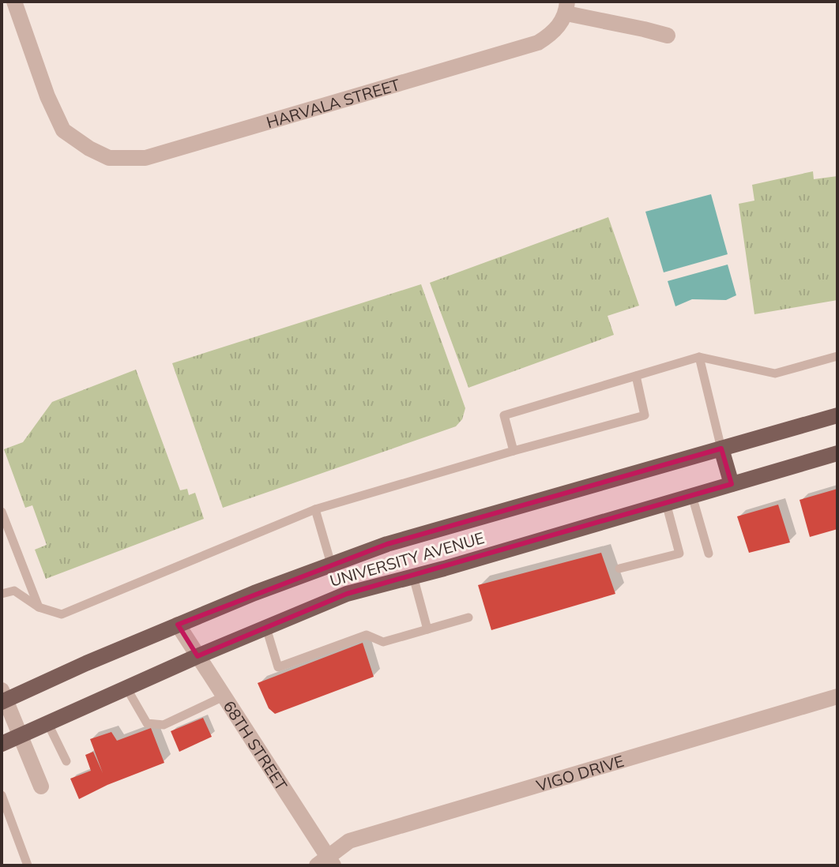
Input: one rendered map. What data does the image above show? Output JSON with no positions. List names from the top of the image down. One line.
{"streets":{"main road":["UNIVERSITY AVENUE"],"street":["HARVALA STREET","68TH STREET","VIGO DRIVE"]},"crossings":[["UNIVERSITY AVENUE","68TH STREET"],["68TH STREET","VIGO DRIVE"]]}
